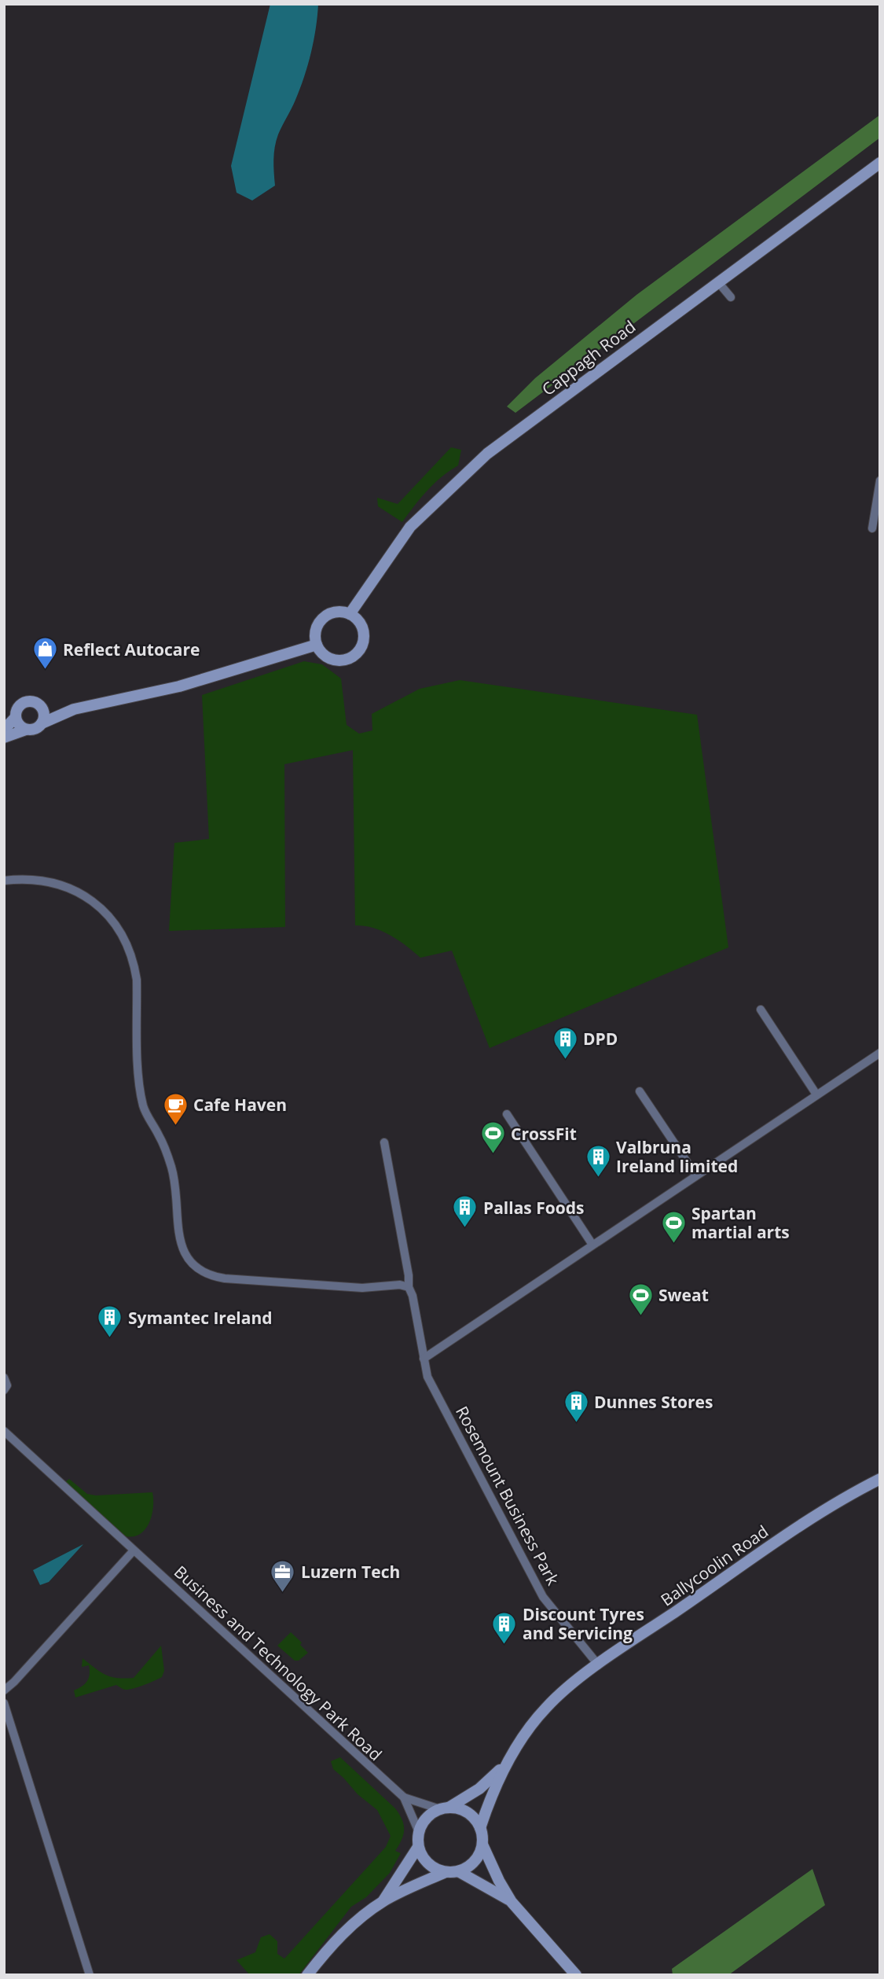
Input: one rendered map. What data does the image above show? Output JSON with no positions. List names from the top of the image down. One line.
{"streets":{"street":["Cappagh Road","Rosemount Business Park","Ballycoolin Road","Business and Technology Park Road"]},"crossings":[["Rosemount Business Park","Ballycoolin Road"],["Ballycoolin Road","Business and Technology Park Road"]],"places":{"shop":["Reflect Autocare"],"building":["DPD","Valbruna Ireland limited","Pallas Foods","Symantec Ireland","Dunnes Stores","Discount Tyres and Servicing"],"cafe":["Cafe Haven"],"sports":["CrossFit","Spartan martial arts","Sweat"],"office":["Luzern Tech"]}}
